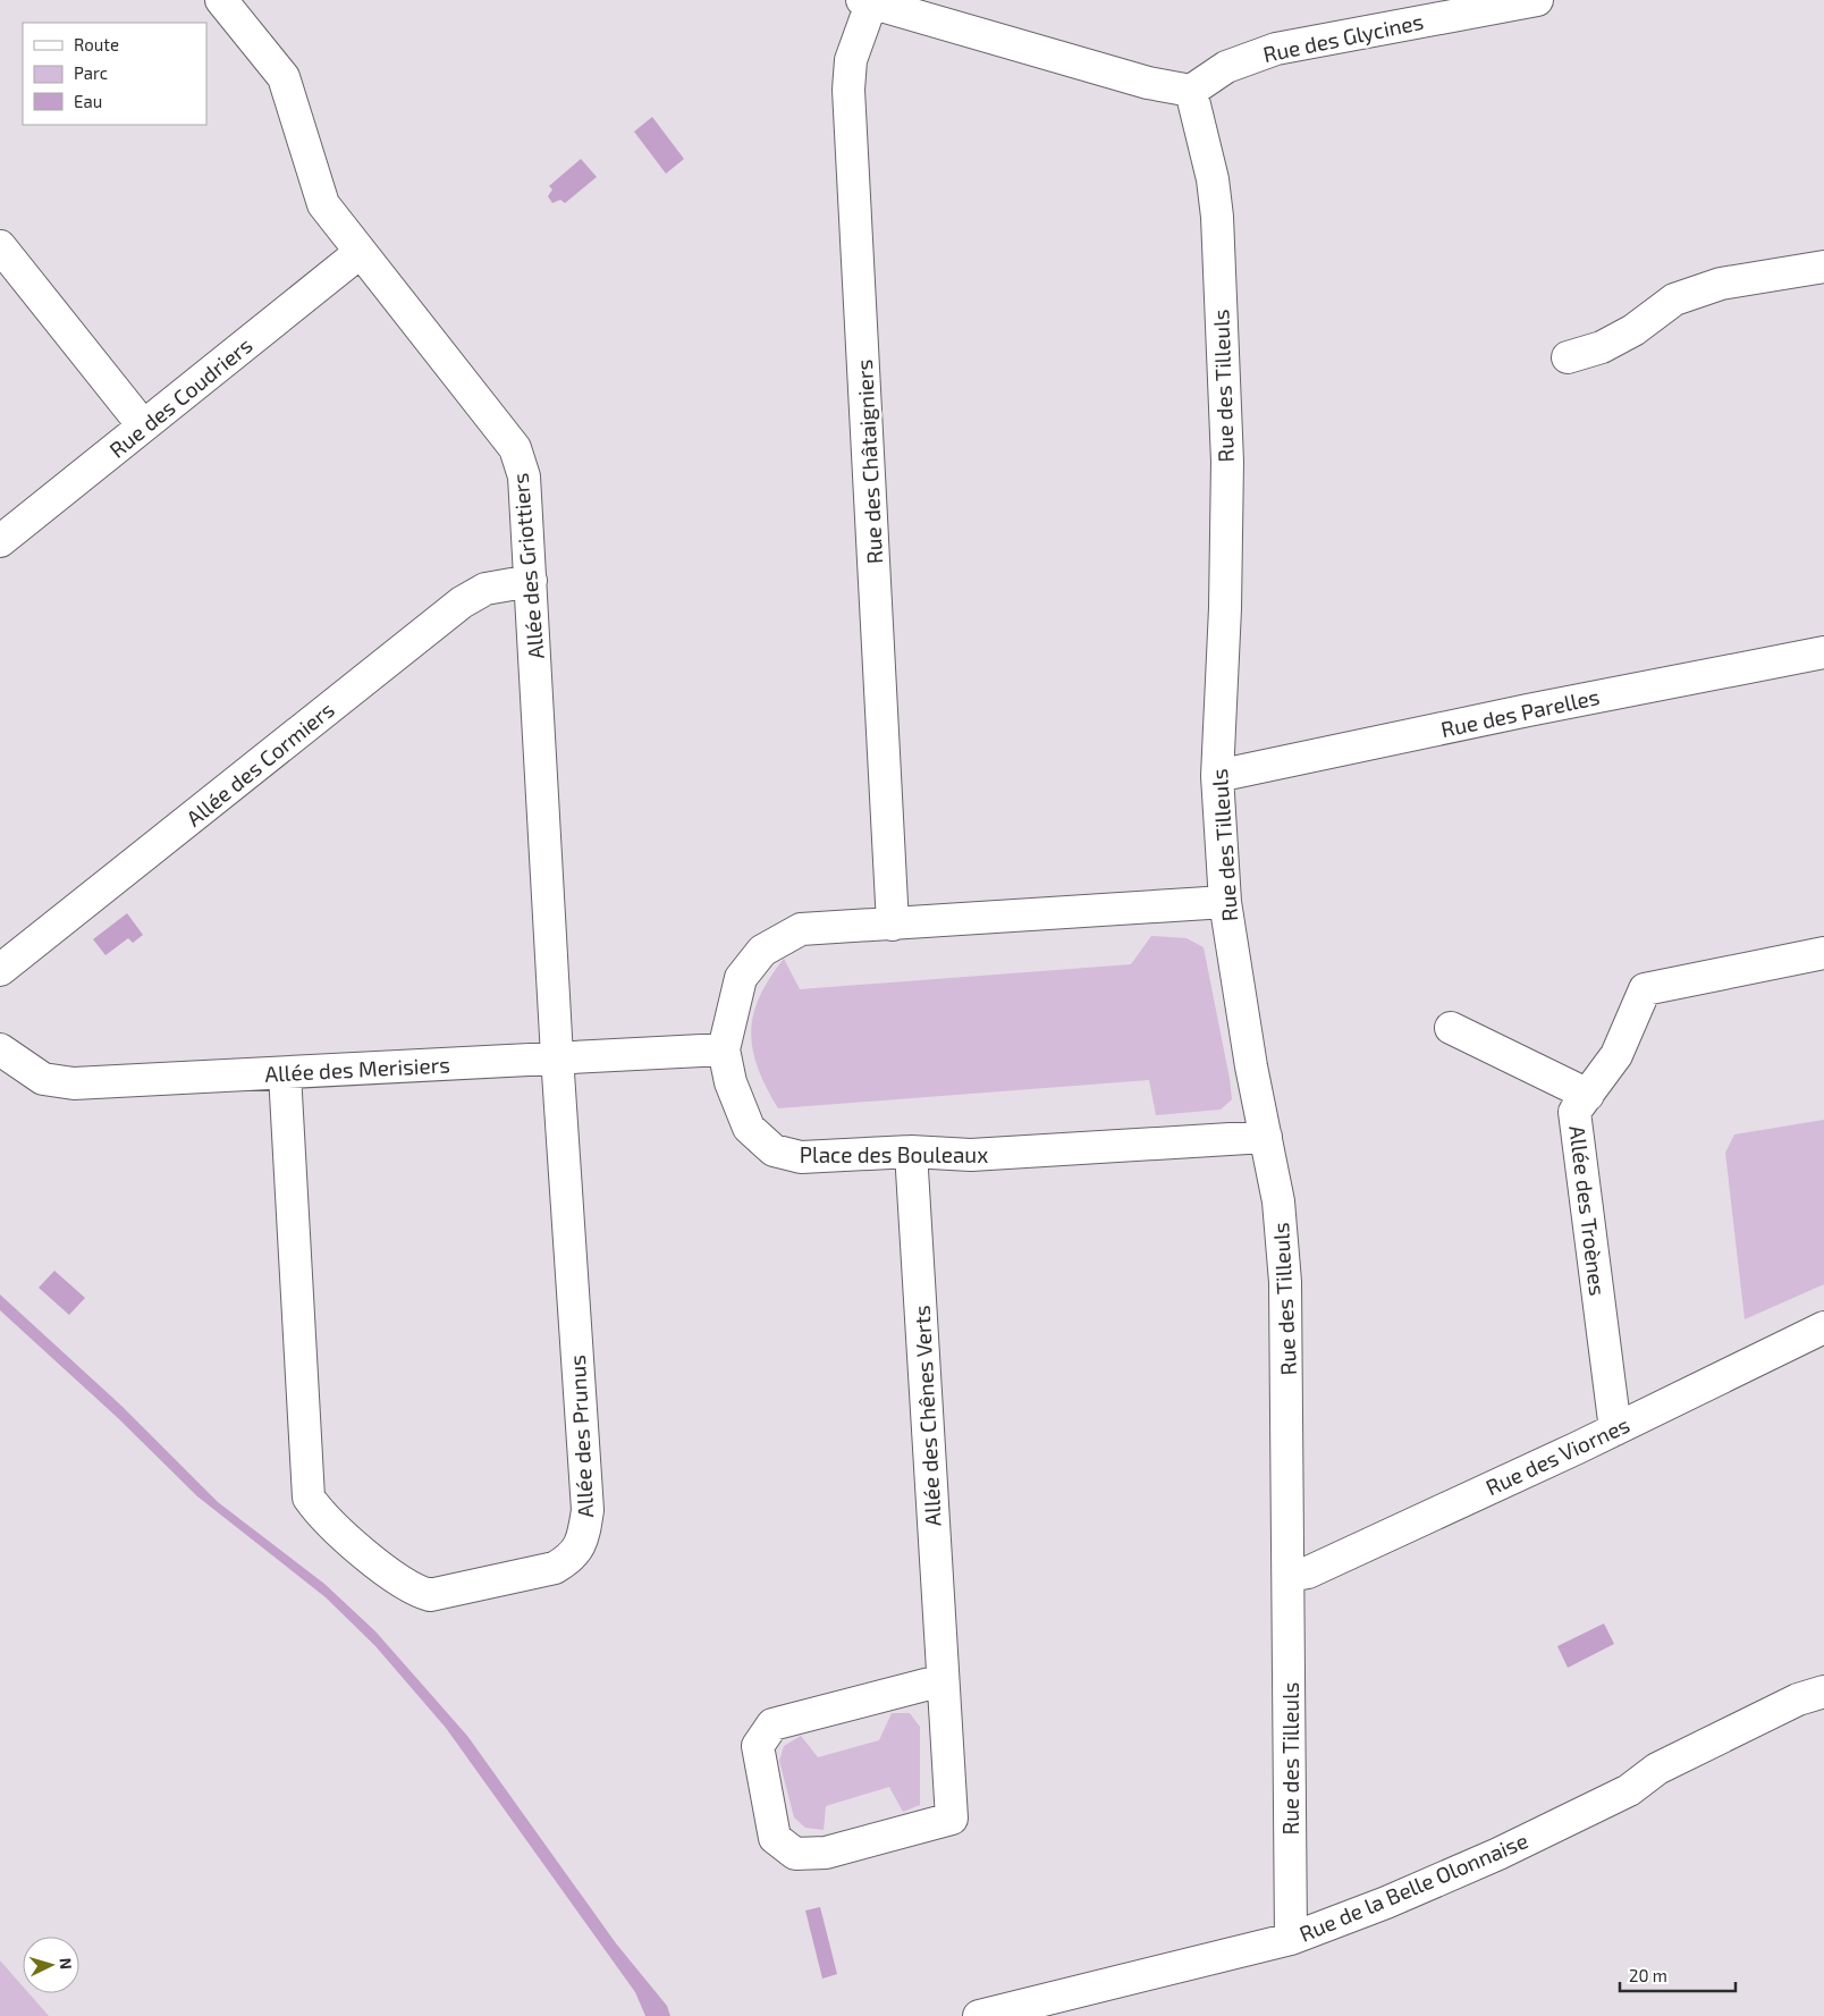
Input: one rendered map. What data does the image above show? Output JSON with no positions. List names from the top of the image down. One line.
{"streets":{"street":["Rue des Glycines","Rue des Tilleuls","Rue des Coudriers","Rue des Châtaigniers","Allée des Griottiers","Rue des Parelles","Allée des Cormiers","Allée des Merisiers","Place des Bouleaux","Allée des Troènes","Allée des Chênes Verts","Allée des Prunus","Rue des Viornes","Rue de la Belle Olonnaise"]},"crossings":[["Rue des Glycines","Rue des Tilleuls"],["Rue des Tilleuls","Rue des Parelles"],["Rue des Tilleuls","Place des Bouleaux"],["Rue des Tilleuls","Rue des Viornes"],["Rue des Tilleuls","Rue de la Belle Olonnaise"],["Rue des Coudriers","Allée des Griottiers"],["Rue des Châtaigniers","Place des Bouleaux"],["Allée des Griottiers","Allée des Cormiers"],["Allée des Griottiers","Allée des Merisiers"],["Allée des Griottiers","Allée des Prunus"],["Allée des Merisiers","Place des Bouleaux"],["Allée des Merisiers","Allée des Prunus"],["Place des Bouleaux","Allée des Chênes Verts"],["Allée des Troènes","Rue des Viornes"]],"legend":["Route","Parc","Eau"],"scale_bar":"20 m","north":"right"}
